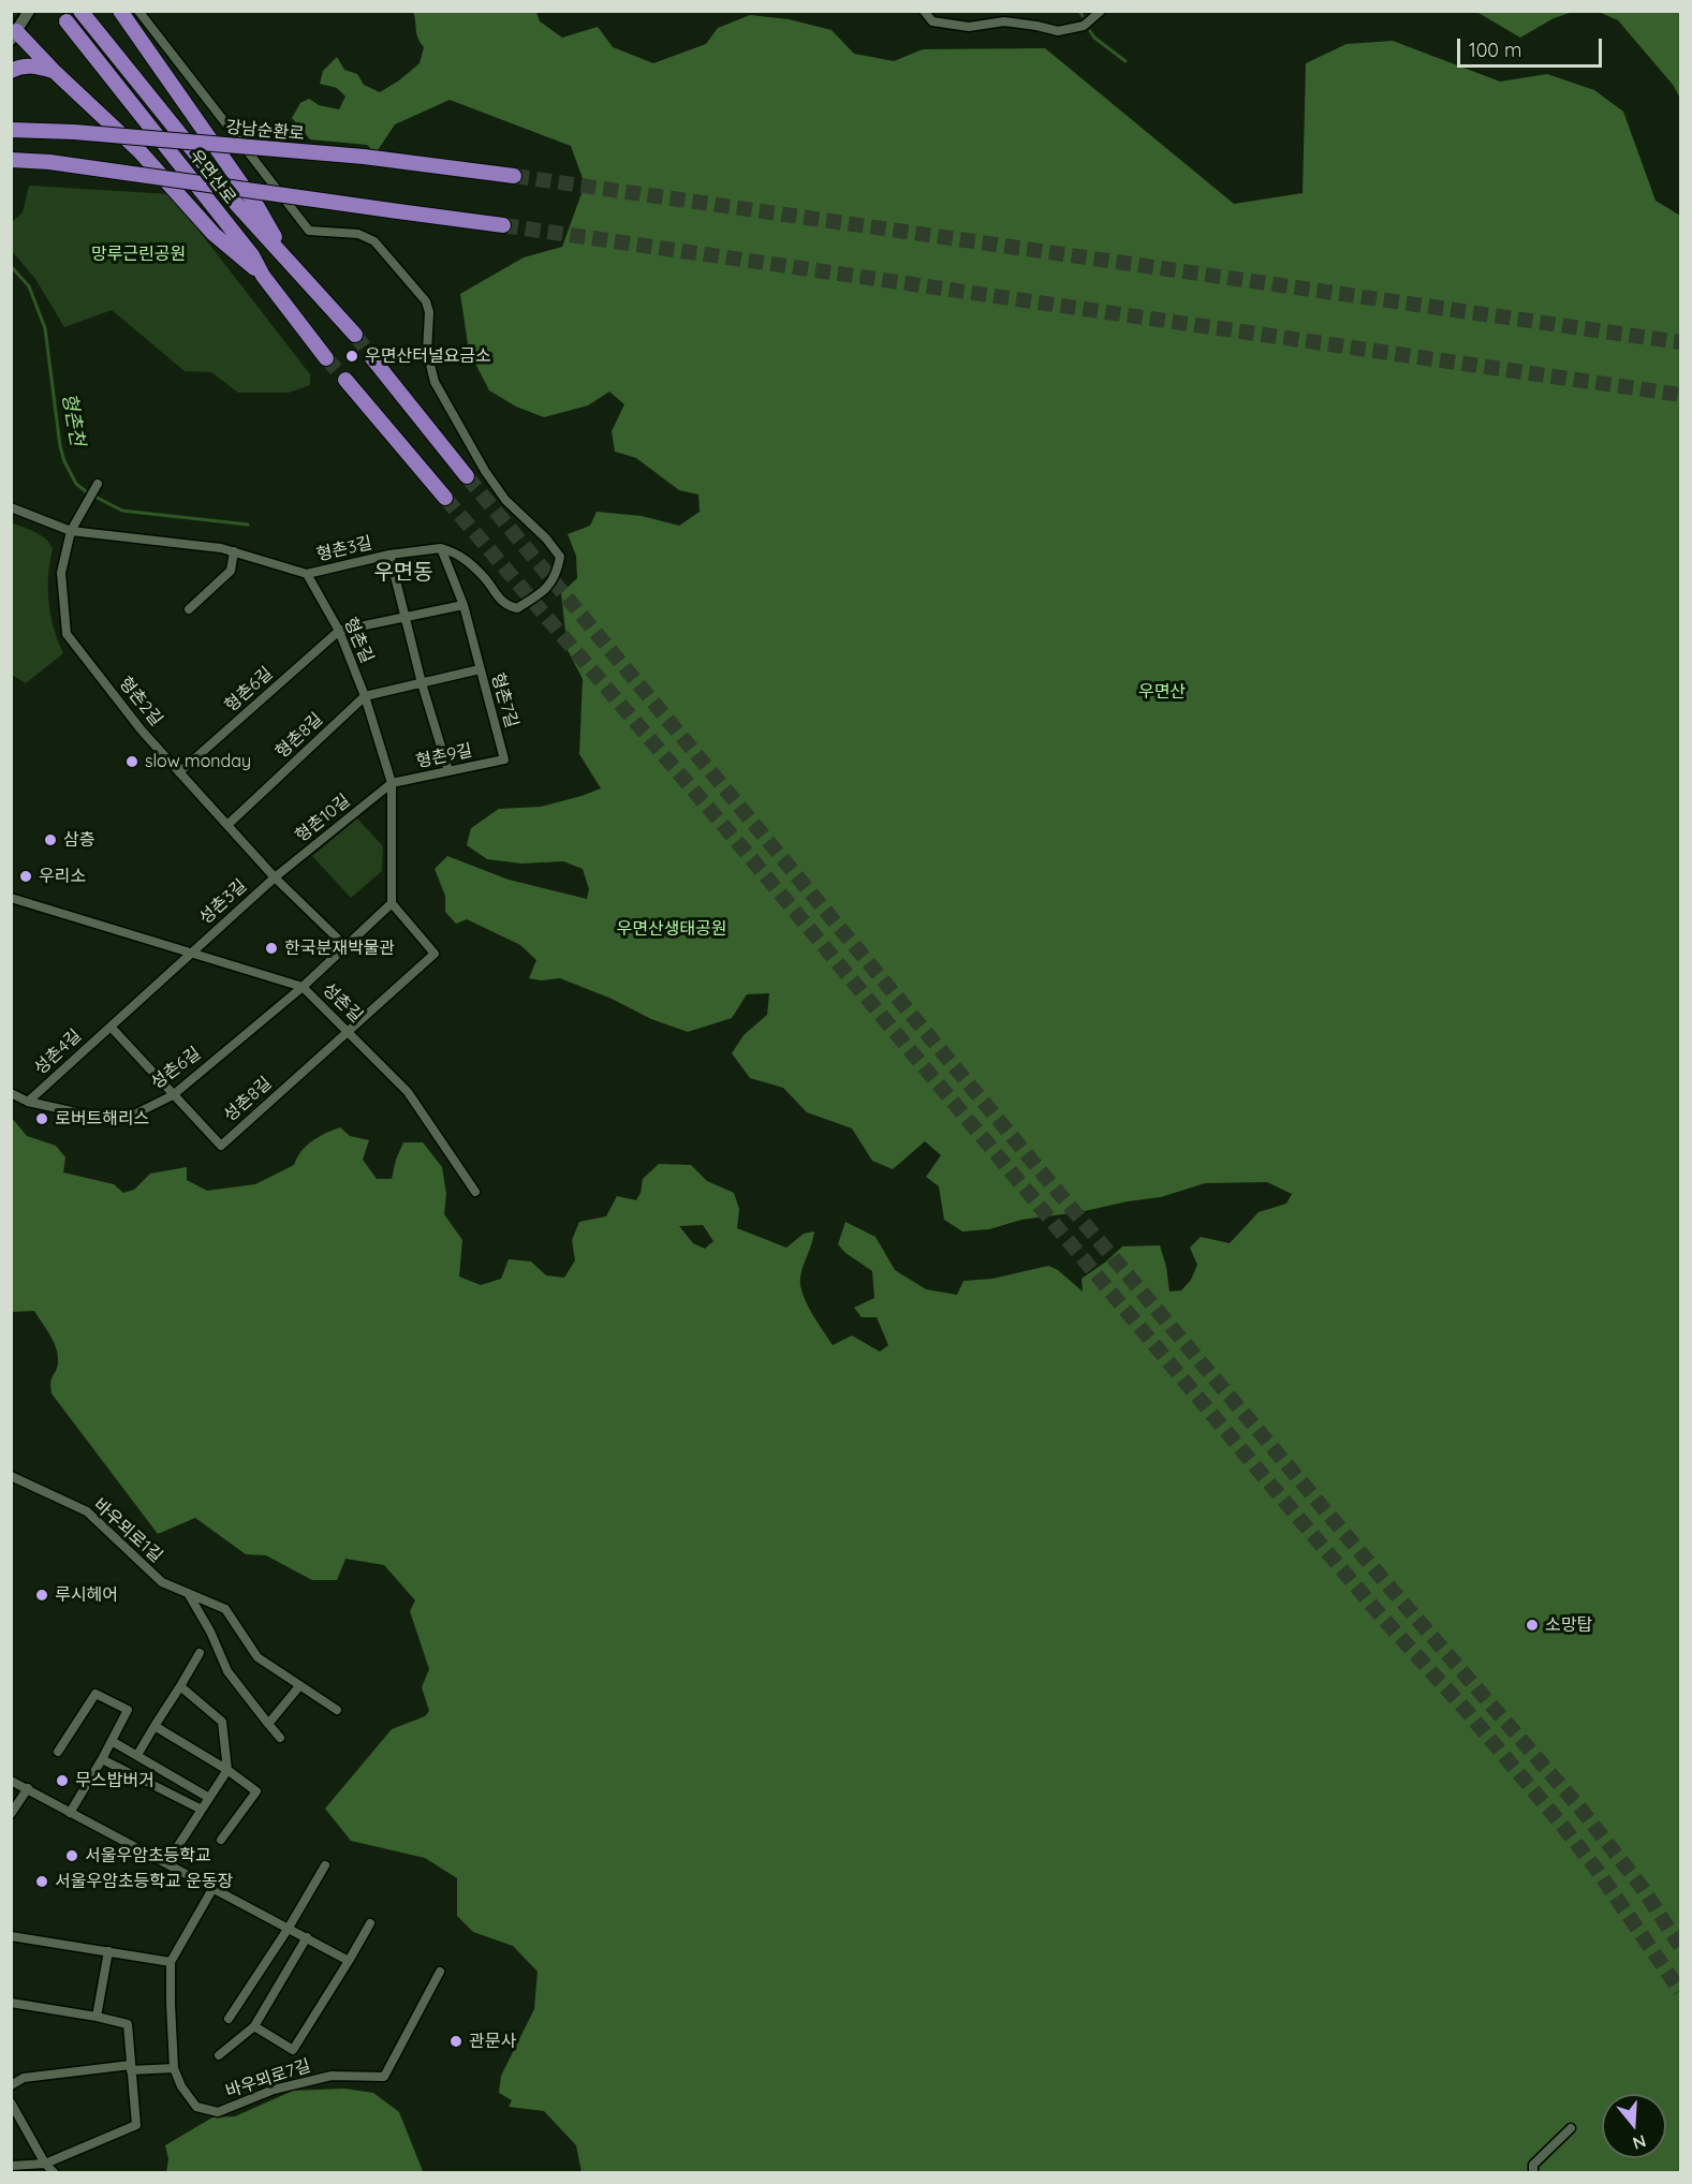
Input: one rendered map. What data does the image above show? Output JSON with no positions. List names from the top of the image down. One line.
{"streets":{"highway":["강남순환로","우면산로"],"street":["형촌3길","형촌길","형촌6길","형촌7길","형촌2길","형촌8길","형촌9길","형촌10길","성촌3길","성촌길","성촌4길","성촌6길","성촌8길","바우뫼로1길","바우뫼로7길"]},"crossings":[["형촌3길","형촌길"],["형촌3길","형촌7길"],["형촌길","형촌6길"],["형촌길","형촌7길"],["형촌길","형촌8길"],["형촌길","형촌9길"],["형촌길","형촌10길"],["형촌6길","형촌2길"],["형촌7길","형촌8길"],["형촌7길","형촌9길"],["형촌2길","형촌8길"],["형촌2길","형촌10길"],["형촌2길","성촌3길"],["형촌9길","형촌10길"],["형촌10길","성촌3길"],["성촌3길","성촌길"],["성촌3길","성촌4길"],["성촌길","성촌4길"],["성촌길","성촌6길"],["성촌길","성촌8길"],["성촌4길","성촌6길"],["성촌6길","성촌8길"]],"districts":["우면동"],"water":["형촌천"],"parks":["망루근린공원","우면산","우면산생태공원"],"places":["우면산터널요금소","slow monday","삼층","우리소","한국분재박물관","로버트해리스","루시헤어","소망탑","무스밥버거","서울우암초등학교","서울우암초등학교 운동장","관문사"],"scale_bar":"100 m","north":"bottom"}
